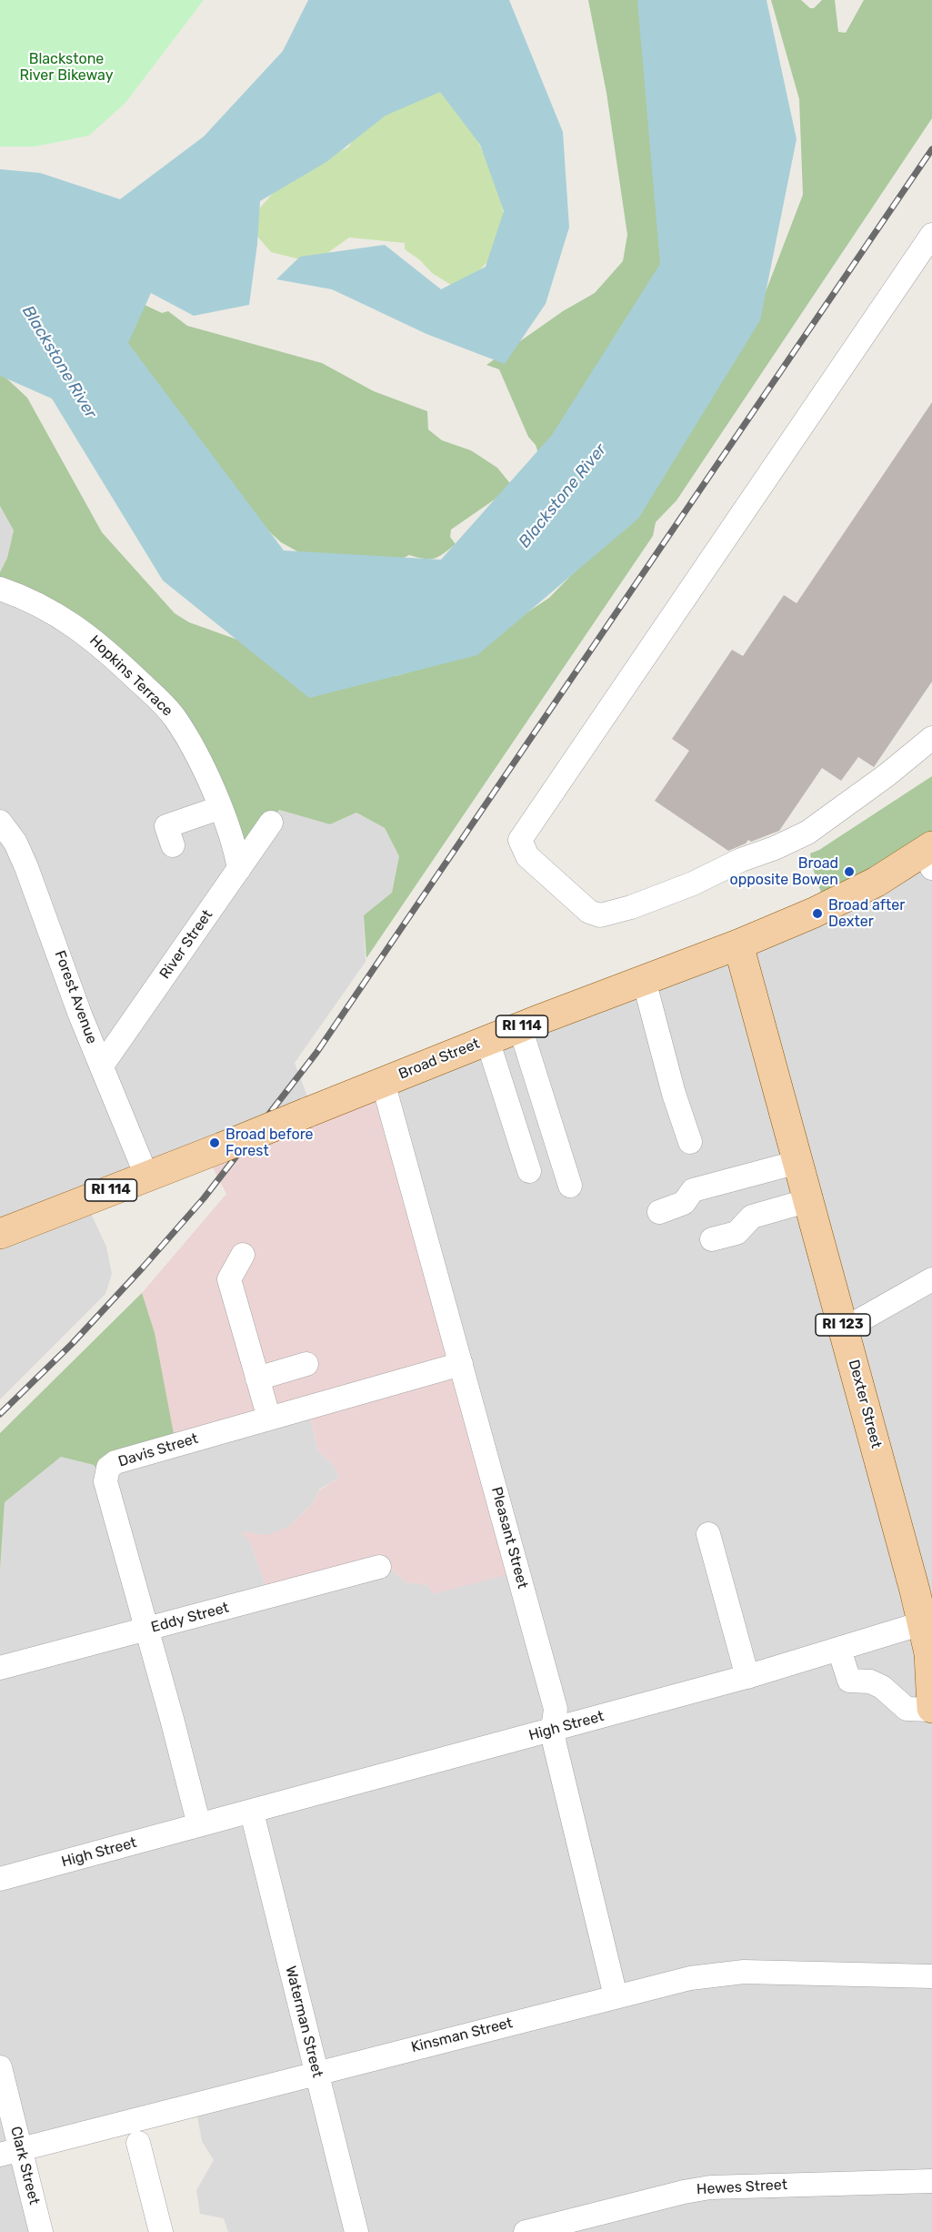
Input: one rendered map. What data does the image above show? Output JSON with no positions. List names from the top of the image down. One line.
{"streets":{"main road":["RI 114","Broad Street","RI 123","Dexter Street"],"street":["Hopkins Terrace","River Street","Forest Avenue","Davis Street","Pleasant Street","Eddy Street","High Street","Waterman Street","Kinsman Street","Clark Street","Hewes Street"]},"crossings":[["Hopkins Terrace","River Street"],["River Street","Forest Avenue"],["Forest Avenue","Broad Street"],["Broad Street","Dexter Street"],["Broad Street","Pleasant Street"],["Dexter Street","High Street"],["Davis Street","Pleasant Street"],["Davis Street","Eddy Street"],["Davis Street","High Street"],["Pleasant Street","High Street"],["Pleasant Street","Kinsman Street"],["High Street","Waterman Street"],["Waterman Street","Kinsman Street"],["Kinsman Street","Clark Street"]],"water":["Blackstone River"],"parks":["Blackstone River Bikeway"],"places":["Broad opposite Bowen","Broad after Dexter","Broad before Forest"]}
